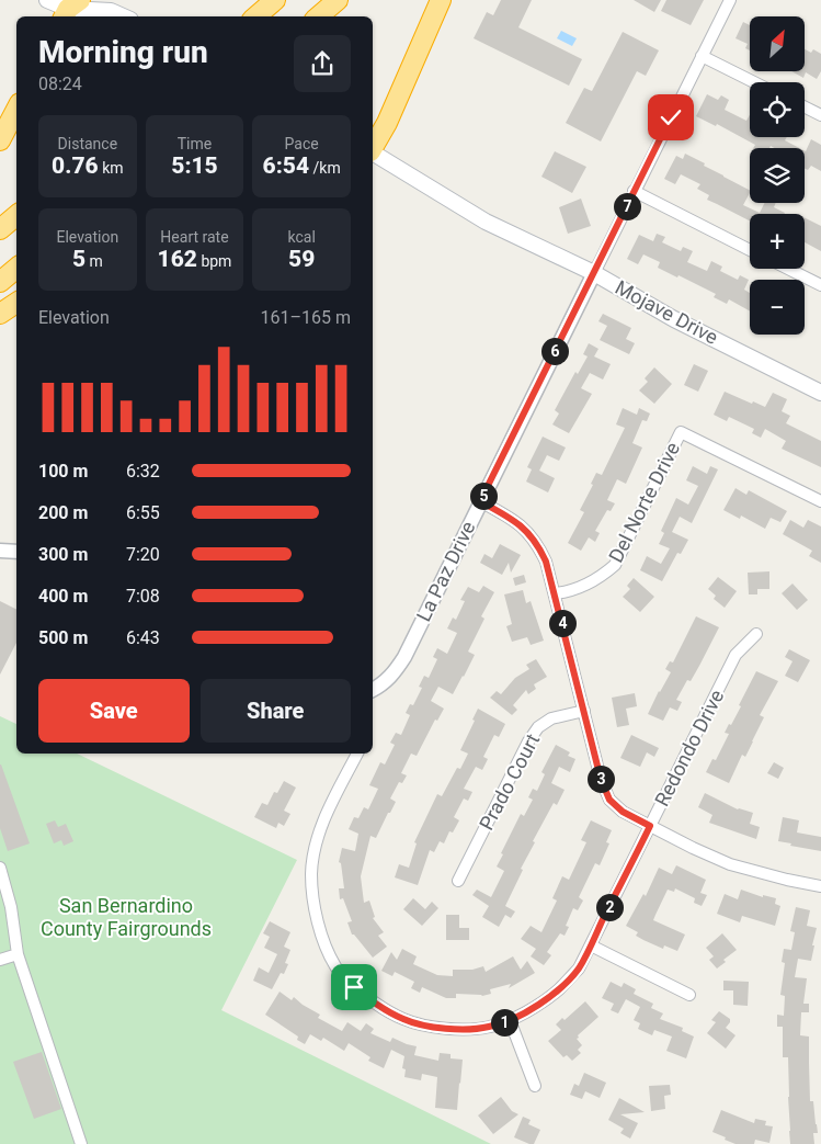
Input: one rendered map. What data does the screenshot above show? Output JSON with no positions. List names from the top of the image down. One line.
{"streets":{"main road":["Mojave Drive"],"street":["Del Norte Drive","La Paz Drive","Redondo Drive","Prado Court"]},"crossings":[["Mojave Drive","La Paz Drive"]],"parks":["San Bernardino County Fairgrounds"],"north":"top right","page":{"map_buttons":["+","−"],"heading":["Morning run","08:24"],"stats":[["Distance","0.76 km"],["Time","5:15"],["Pace","6:54 /km"],["Elevation","5 m"],["Heart rate","162 bpm"],["kcal","59"]],"pins":["7","6","5","4","3","2","1"],"chart":["Elevation","161–165 m"],"list":[{"name":"100 m","note":"6:32"},{"name":"200 m","note":"6:55"},{"name":"300 m","note":"7:20"},{"name":"400 m","note":"7:08"},{"name":"500 m","note":"6:43"}],"buttons":["Save","Share"]}}
